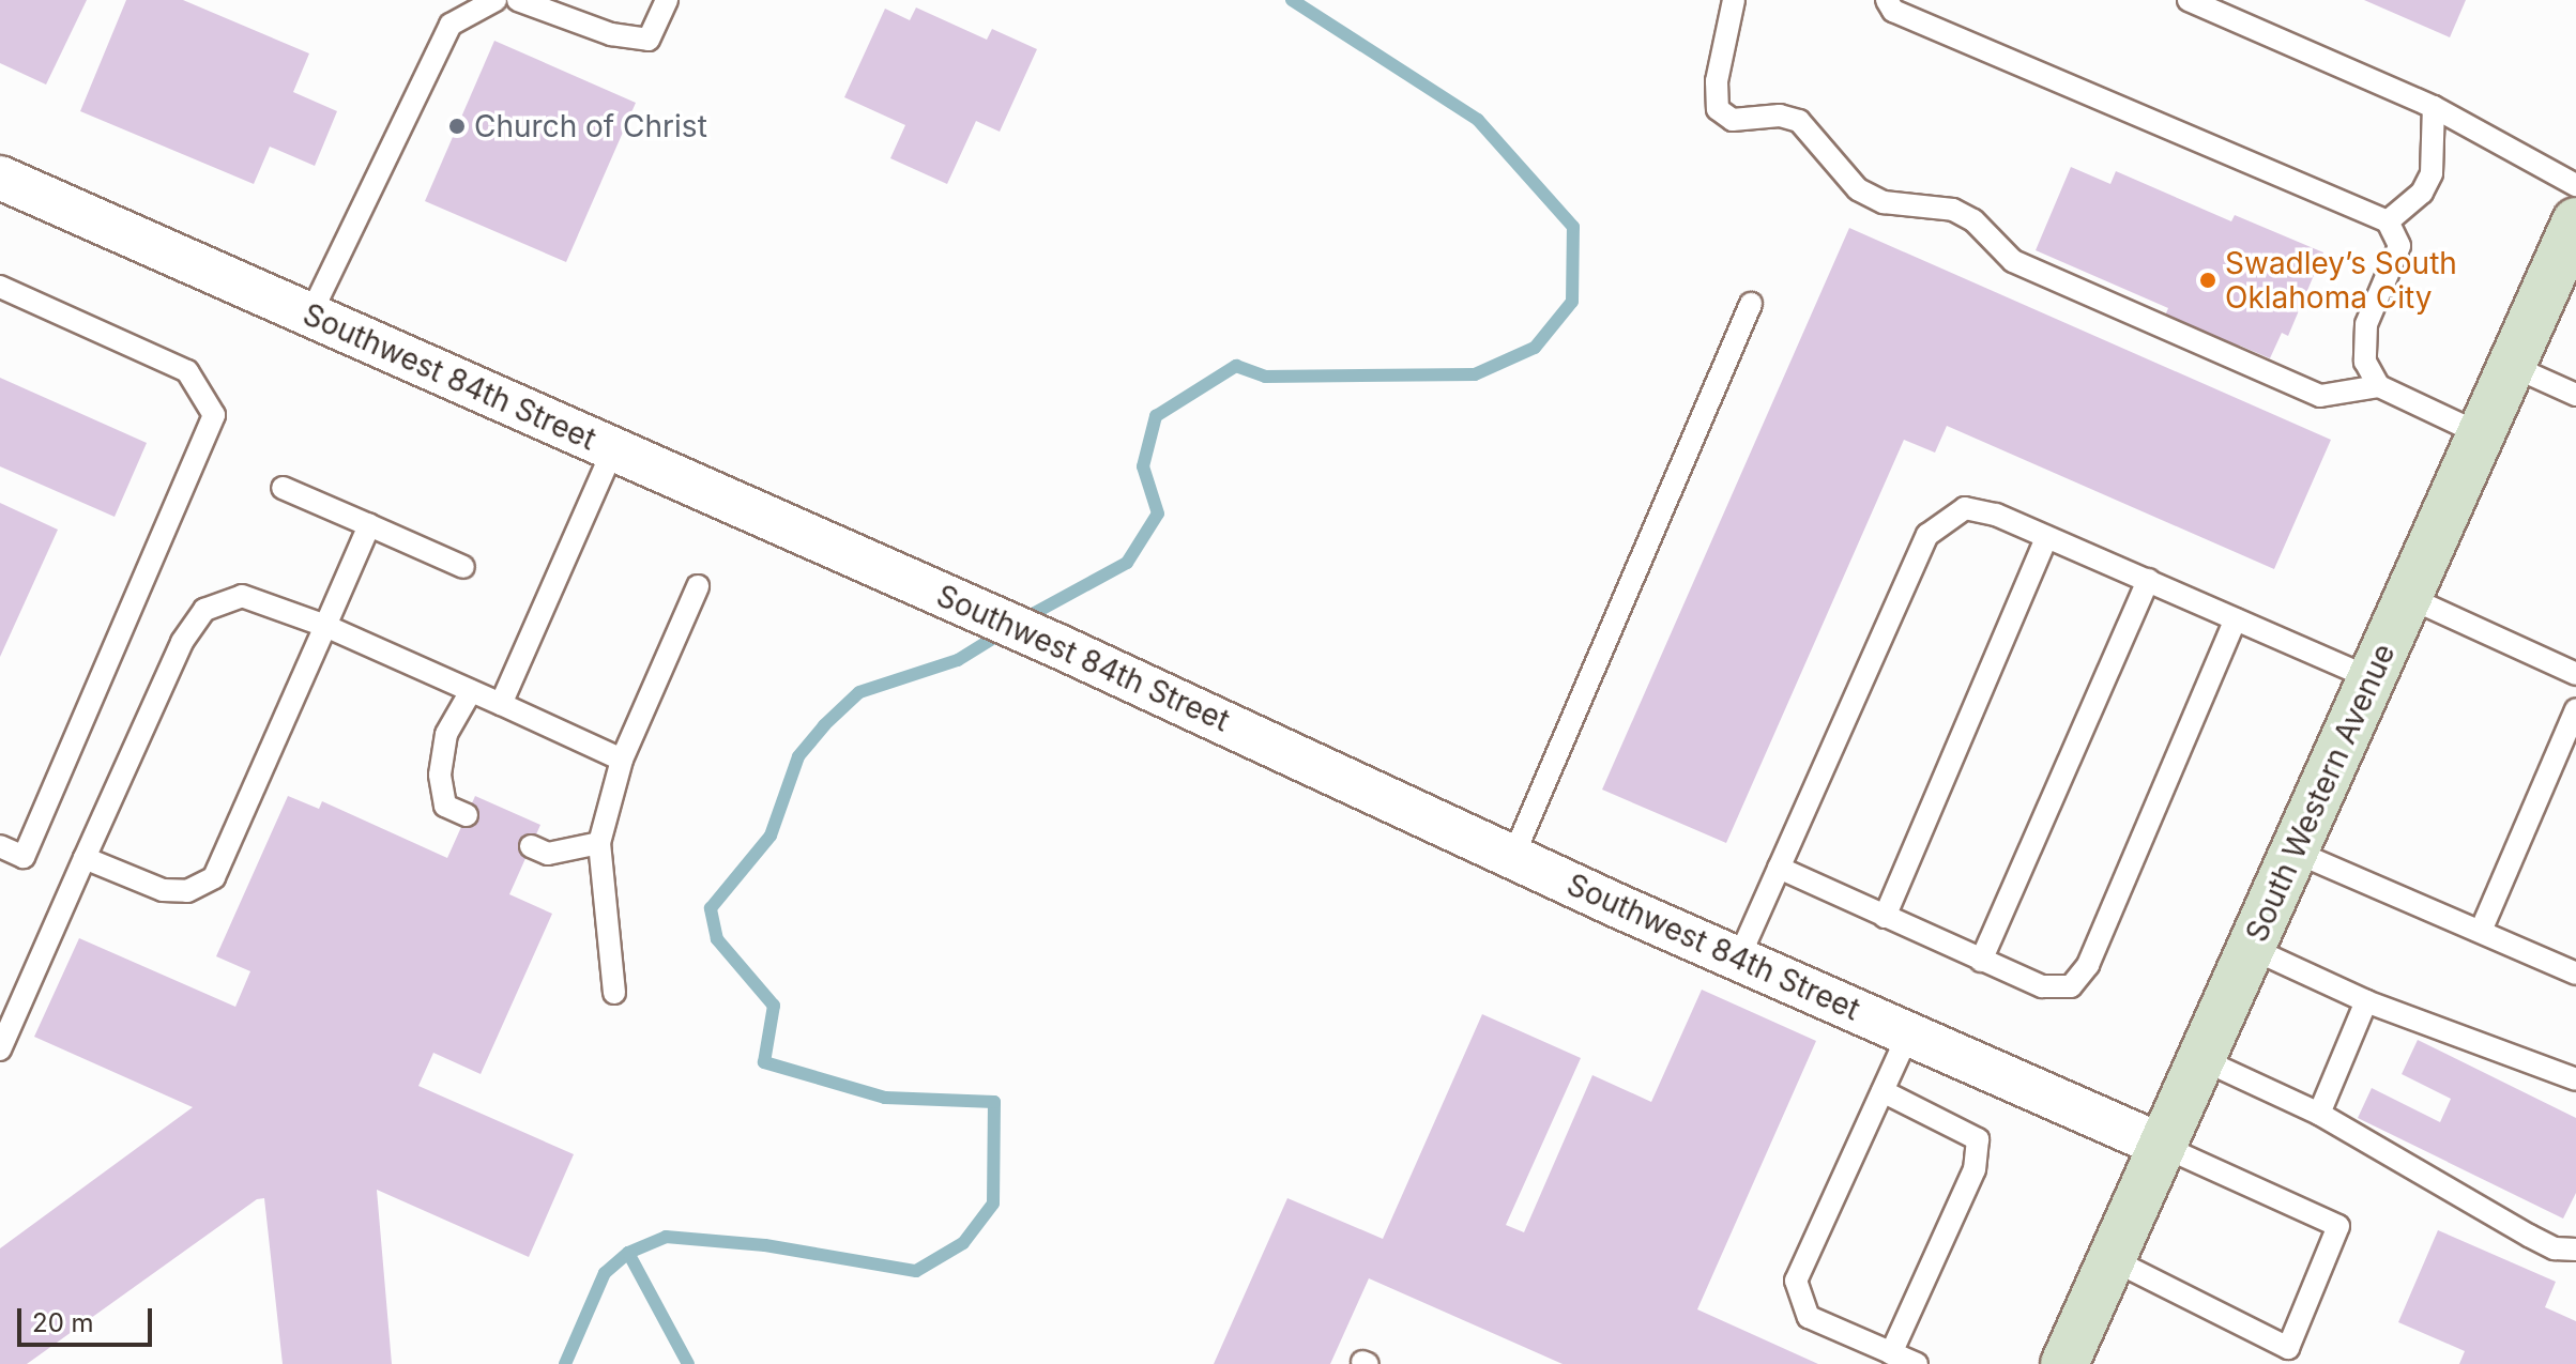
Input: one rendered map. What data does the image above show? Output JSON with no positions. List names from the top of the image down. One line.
{"streets":{"main road":["South Western Avenue"],"street":["Southwest 84th Street"]},"crossings":[["Southwest 84th Street","South Western Avenue"]],"places":["Church of Christ","Swadley’s South Oklahoma City"],"scale_bar":"20 m"}
